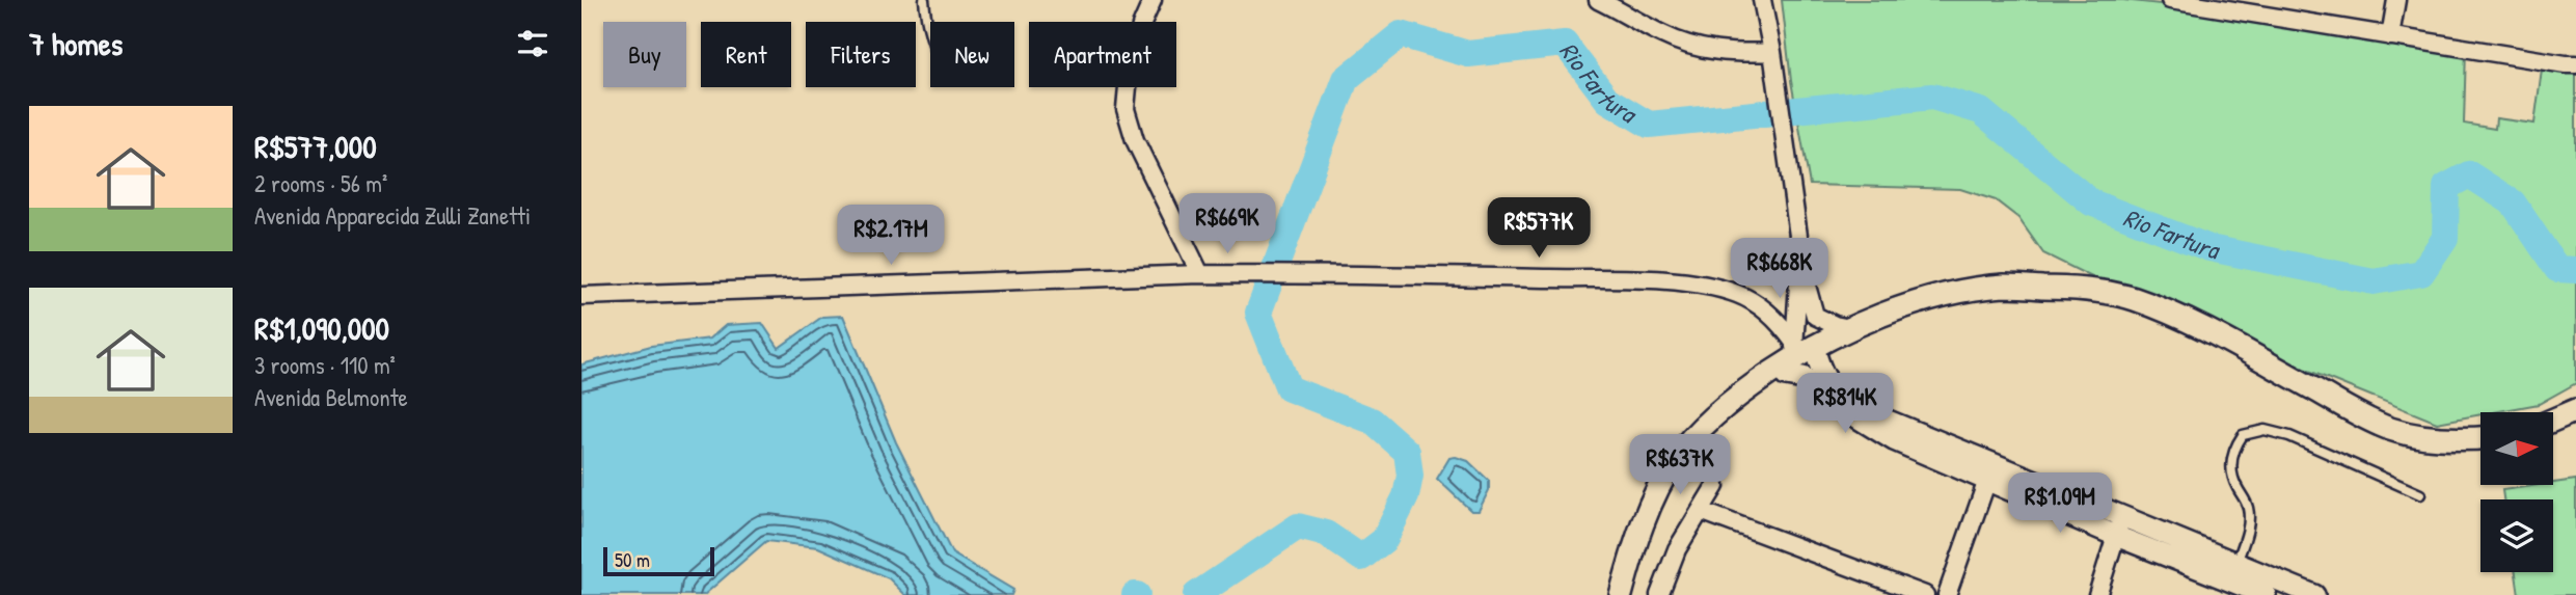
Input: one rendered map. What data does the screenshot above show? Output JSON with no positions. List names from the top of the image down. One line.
{"water":["Rio Fartura"],"scale_bar":"50 m","north":"right","page":{"heading":"7 homes","chip":["Buy","Rent","Filters","New","Apartment"],"list":[{"name":"R$577,000","note":"2 rooms · 56 m² · Avenida Apparecida Zulli Zanetti"},{"name":"R$1,090,000","note":"3 rooms · 110 m² · Avenida Belmonte"}],"price":["R$669K","R$577K","R$2.17M","R$668K","R$814K","R$637K","R$1.09M"],"scale":"50 m"}}
